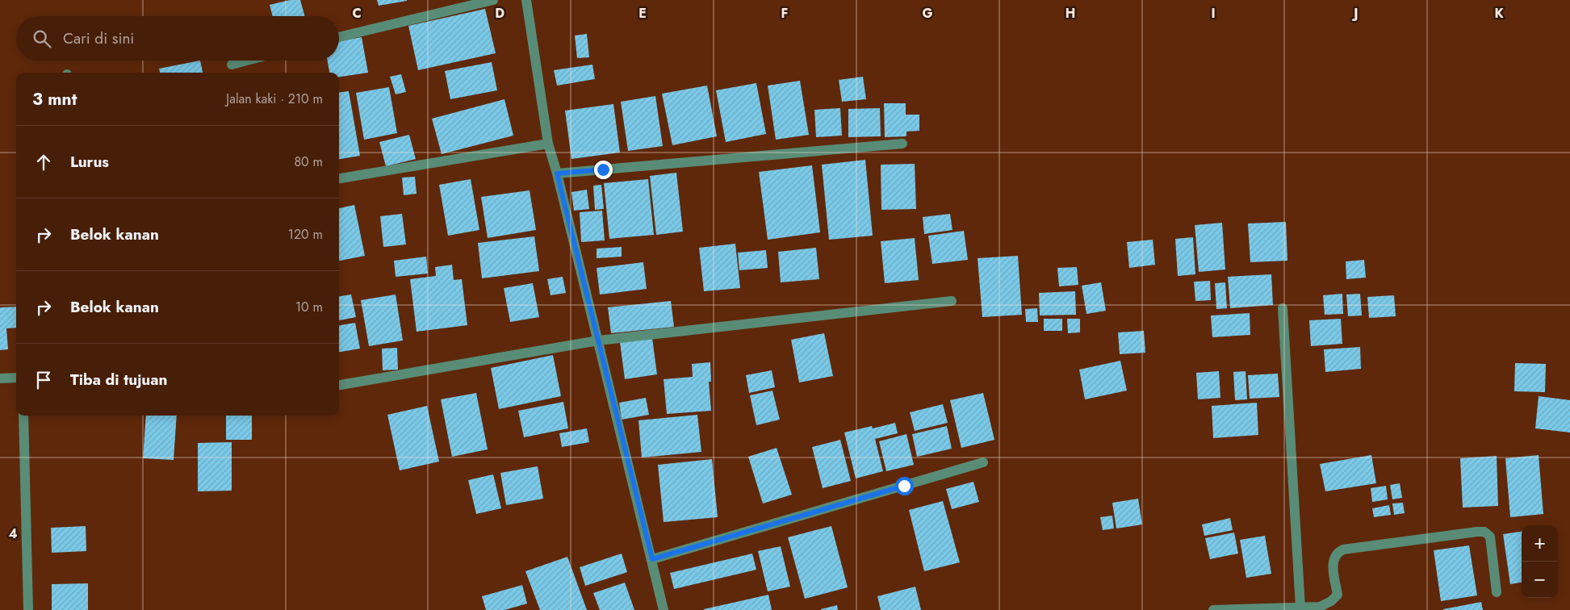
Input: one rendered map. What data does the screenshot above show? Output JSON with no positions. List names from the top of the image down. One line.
{"page":{"search":"Cari di sini","heading":["3 mnt","Jalan kaki · 210 m"],"list":[["Lurus","80 m"],["Belok kanan","120 m"],["Belok kanan","10 m"],"Tiba di tujuan"],"map_buttons":["+","−"]},"grid":{"columns":["C","D","E","F","G","H","I","J","K"],"rows":["4"]}}
